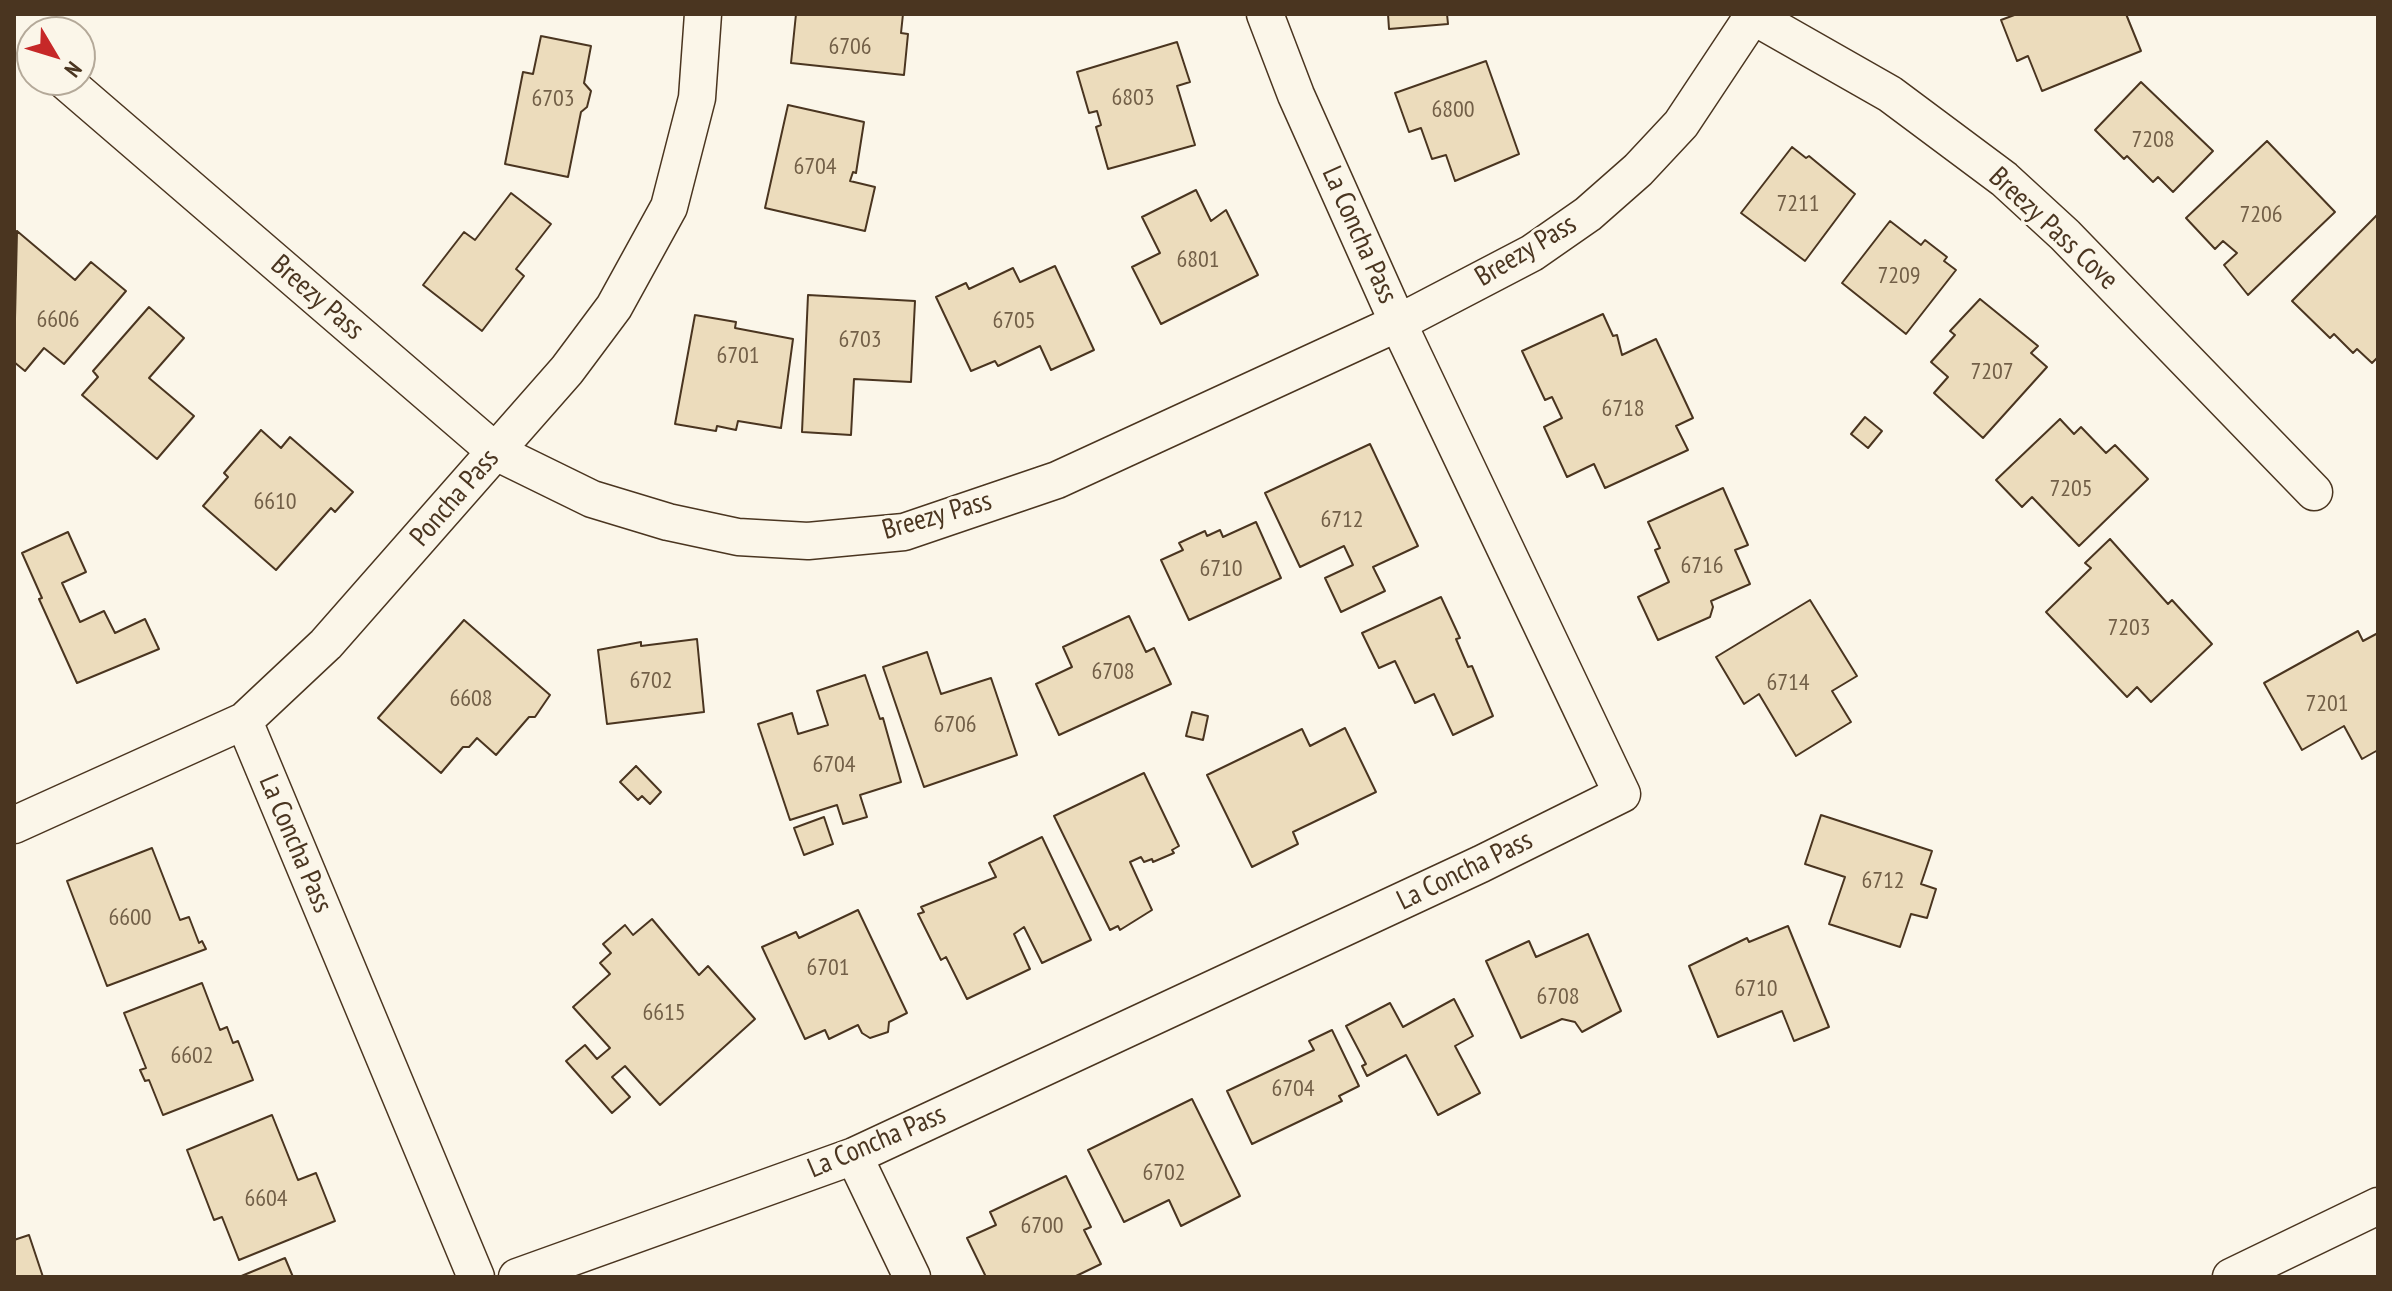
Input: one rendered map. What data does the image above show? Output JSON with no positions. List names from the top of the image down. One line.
{"streets":{"street":["Breezy Pass Cove","La Concha Pass","Breezy Pass","Poncha Pass"]},"crossings":[["Breezy Pass Cove","Breezy Pass"],["La Concha Pass","Breezy Pass"],["La Concha Pass","Poncha Pass"],["Breezy Pass","Poncha Pass"]],"house_numbers":["6706","6803","6703","6800","7208","6704","7211","7206","6801","7209","6606","6705","6703","6701","7207","6718","7205","6610","6712","6716","6710","7203","6708","6702","6714","6608","7201","6706","6704","6712","6600","6701","6710","6708","6615","6602","6704","6702","6604","6700"],"north":"bottom right"}
